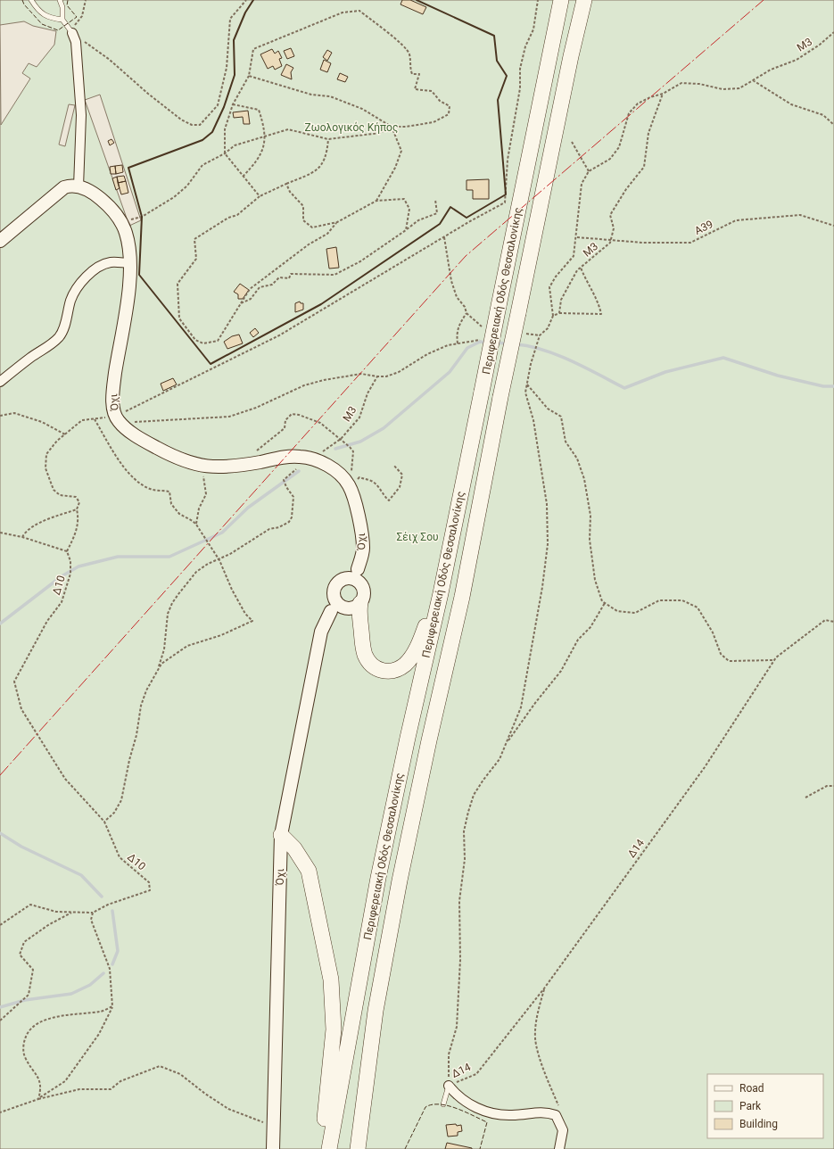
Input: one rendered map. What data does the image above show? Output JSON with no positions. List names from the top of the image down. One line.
{"streets":{"highway":["Περιφερειακή Οδός Θεσσαλονίκης"],"main road":["Όχι"],"path":["Μ3","Α39","Δ10","Δ14"]},"crossings":[["Μ3","Α39"]],"parks":["Ζωολογικός Κήπος","Σέιχ Σου"],"legend":["Road","Park","Building"]}
